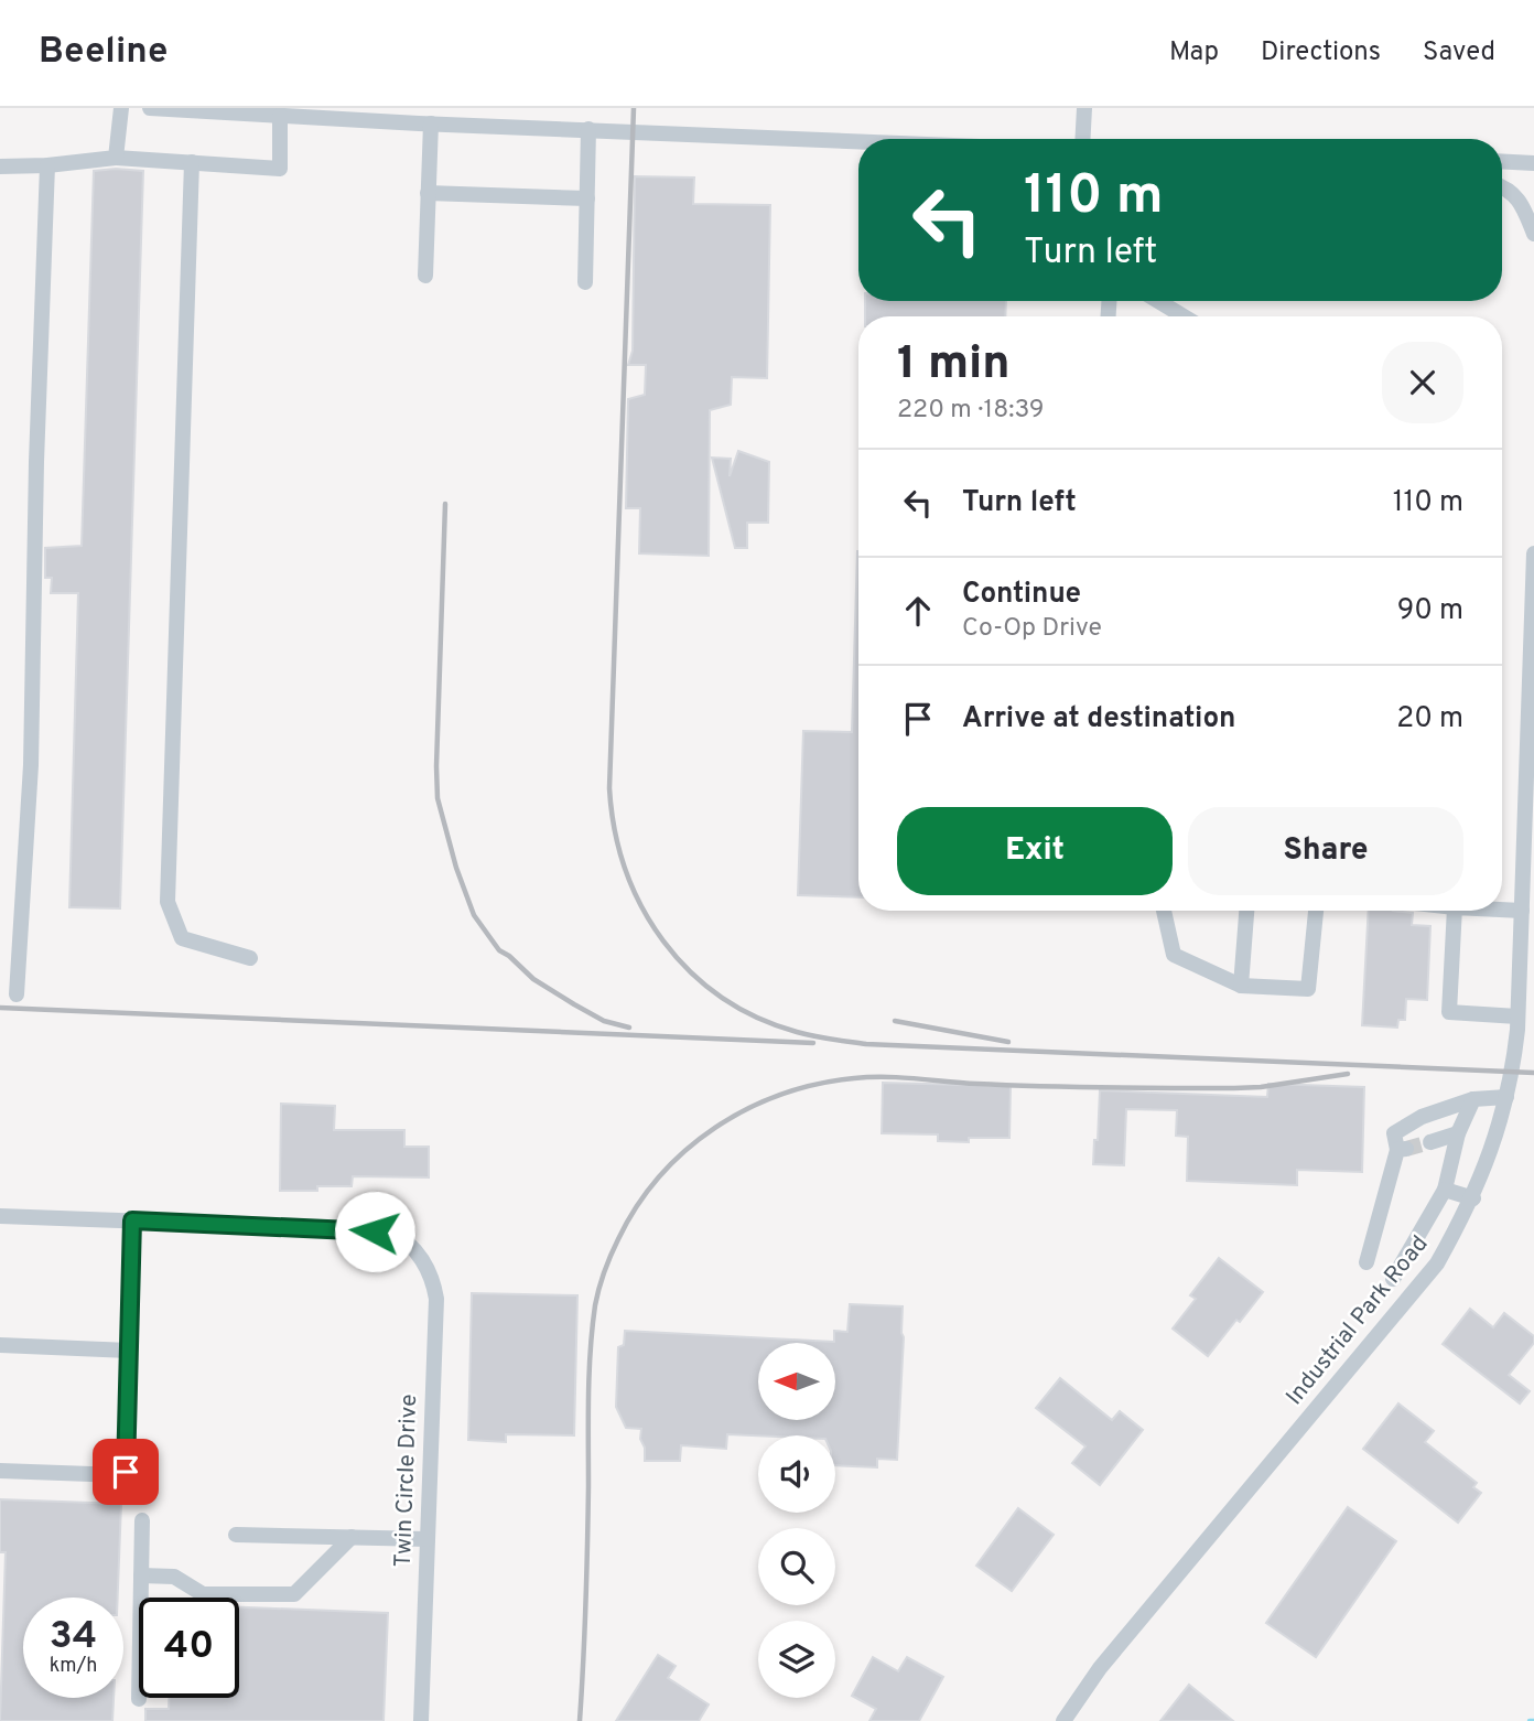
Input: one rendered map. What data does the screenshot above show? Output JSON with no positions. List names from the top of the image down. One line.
{"streets":{"street":["Industrial Park Road","Twin Circle Drive"]},"north":"left","page":{"header":"Beeline","nav":["Map","Directions","Saved"],"turn":["110 m","Turn left"],"heading":["1 min","220 m · 18:39"],"list":[{"name":"Turn left","value":"110 m"},{"name":"Continue","note":"Co-Op Drive","value":"90 m"},{"name":"Arrive at destination","value":"20 m"}],"buttons":["Exit","Share"],"speed":"34 km/h","limit":"40"}}
